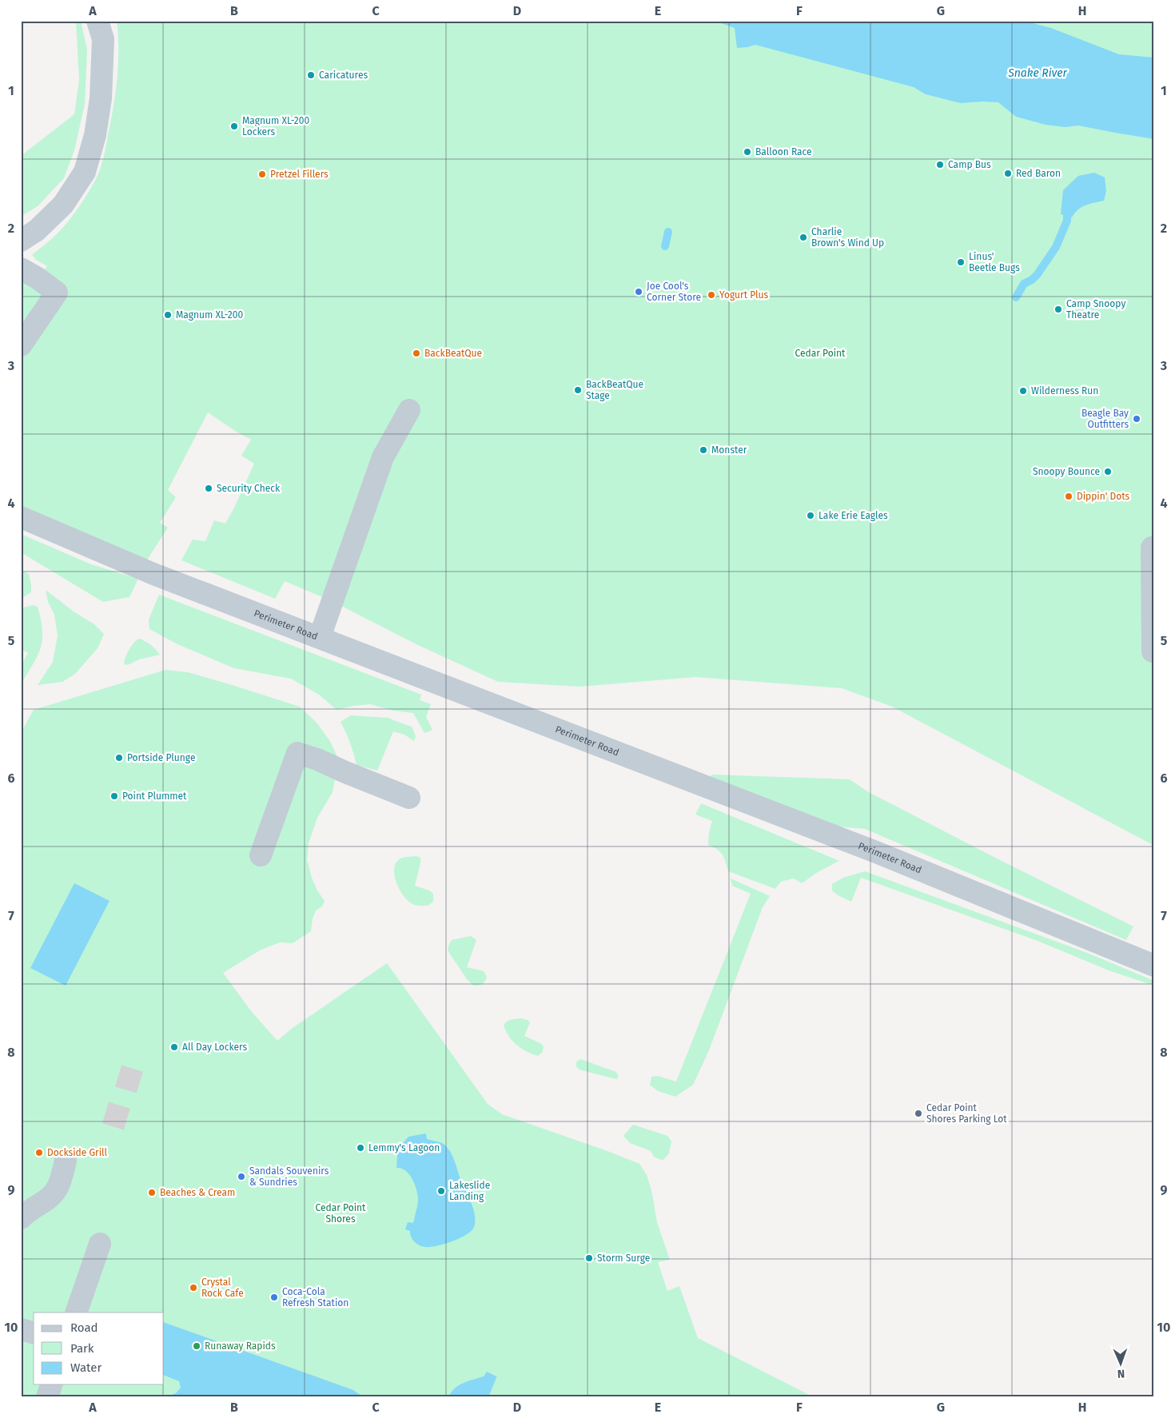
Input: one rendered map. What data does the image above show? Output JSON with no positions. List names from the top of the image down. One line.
{"streets":{"street":["Perimeter Road"]},"water":["Snake River"],"parks":["Cedar Point","Cedar Point Shores"],"places":["Caricatures","Magnum XL-200 Lockers","Balloon Race","Camp Bus","Red Baron","Pretzel Fillers","Charlie Brown's Wind Up","Linus' Beetle Bugs","Joe Cool's Corner Store","Yogurt Plus","Camp Snoopy Theatre","Magnum XL-200","BackBeatQue","BackBeatQue Stage","Wilderness Run","Beagle Bay Outfitters","Monster","Snoopy Bounce","Security Check","Dippin' Dots","Lake Erie Eagles","Portside Plunge","Point Plummet","All Day Lockers","Cedar Point Shores Parking Lot","Lemmy's Lagoon","Dockside Grill","Sandals Souvenirs & Sundries","Lakeslide Landing","Beaches & Cream","Storm Surge","Crystal Rock Cafe","Coca-Cola Refresh Station","Runaway Rapids"],"legend":["Road","Park","Water"],"north":"bottom","grid":{"columns":["A","B","C","D","E","F","G","H"],"rows":["1","2","3","4","5","6","7","8","9","10"]}}
